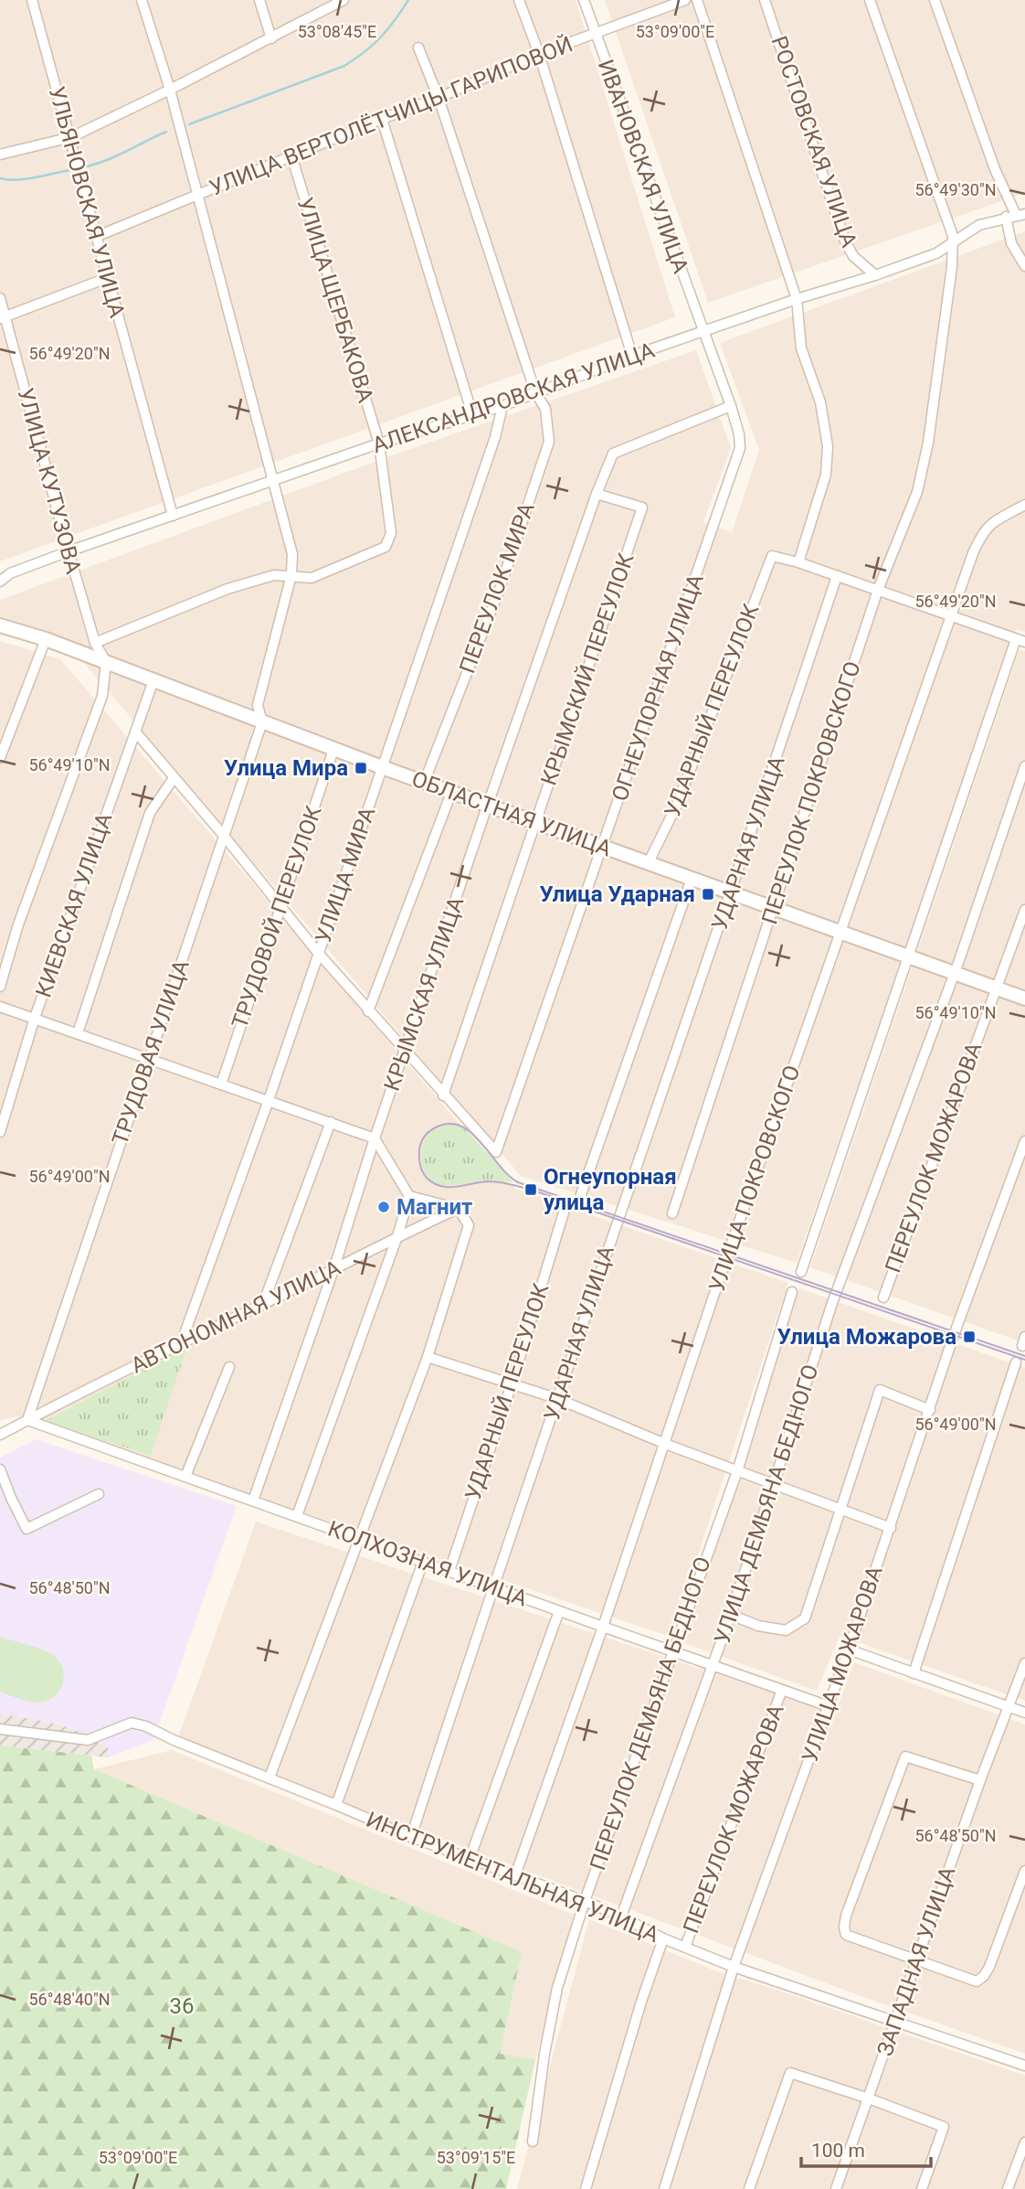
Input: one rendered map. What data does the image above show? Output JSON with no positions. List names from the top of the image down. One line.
{"streets":{"main road":["ОБЛАСТНАЯ УЛИЦА"],"street":["УЛИЦА ВЕРТОЛЁТЧИЦЫ ГАРИПОВОЙ","РОСТОВСКАЯ УЛИЦА","ИВАНОВСКАЯ УЛИЦА","УЛЬЯНОВСКАЯ УЛИЦА","УЛИЦА ЩЕРБАКОВА","АЛЕКСАНДРОВСКАЯ УЛИЦА","УЛИЦА КУТУЗОВА","ПЕРЕУЛОК МИРА","КРЫМСКИЙ ПЕРЕУЛОК","ОГНЕУПОРНАЯ УЛИЦА","УДАРНЫЙ ПЕРЕУЛОК","ПЕРЕУЛОК ПОКРОВСКОГО","УДАРНАЯ УЛИЦА","УЛИЦА МИРА","КИЕВСКАЯ УЛИЦА","ТРУДОВОЙ ПЕРЕУЛОК","КРЫМСКАЯ УЛИЦА","ТРУДОВАЯ УЛИЦА","ПЕРЕУЛОК МОЖАРОВА","УЛИЦА ПОКРОВСКОГО","АВТОНОМНАЯ УЛИЦА","УЛИЦА ДЕМЬЯНА БЕДНОГО","КОЛХОЗНАЯ УЛИЦА","УЛИЦА МОЖАРОВА","ПЕРЕУЛОК ДЕМЬЯНА БЕДНОГО","ИНСТРУМЕНТАЛЬНАЯ УЛИЦА","ЗАПАДНАЯ УЛИЦА"]},"crossings":[["УЛИЦА ВЕРТОЛЁТЧИЦЫ ГАРИПОВОЙ","ИВАНОВСКАЯ УЛИЦА"],["УЛИЦА ВЕРТОЛЁТЧИЦЫ ГАРИПОВОЙ","УЛЬЯНОВСКАЯ УЛИЦА"],["УЛИЦА ВЕРТОЛЁТЧИЦЫ ГАРИПОВОЙ","УЛИЦА ЩЕРБАКОВА"],["УЛИЦА ВЕРТОЛЁТЧИЦЫ ГАРИПОВОЙ","ПЕРЕУЛОК МИРА"],["РОСТОВСКАЯ УЛИЦА","АЛЕКСАНДРОВСКАЯ УЛИЦА"],["ИВАНОВСКАЯ УЛИЦА","АЛЕКСАНДРОВСКАЯ УЛИЦА"],["ИВАНОВСКАЯ УЛИЦА","ОГНЕУПОРНАЯ УЛИЦА"],["УЛЬЯНОВСКАЯ УЛИЦА","АЛЕКСАНДРОВСКАЯ УЛИЦА"],["УЛИЦА ЩЕРБАКОВА","АЛЕКСАНДРОВСКАЯ УЛИЦА"],["УЛИЦА ЩЕРБАКОВА","УЛИЦА КУТУЗОВА"],["АЛЕКСАНДРОВСКАЯ УЛИЦА","УЛИЦА КУТУЗОВА"],["АЛЕКСАНДРОВСКАЯ УЛИЦА","ПЕРЕУЛОК МИРА"],["АЛЕКСАНДРОВСКАЯ УЛИЦА","ОГНЕУПОРНАЯ УЛИЦА"],["АЛЕКСАНДРОВСКАЯ УЛИЦА","ПЕРЕУЛОК ПОКРОВСКОГО"],["АЛЕКСАНДРОВСКАЯ УЛИЦА","УЛИЦА МИРА"],["УЛИЦА КУТУЗОВА","ОБЛАСТНАЯ УЛИЦА"],["ПЕРЕУЛОК МИРА","ОБЛАСТНАЯ УЛИЦА"],["КРЫМСКИЙ ПЕРЕУЛОК","ОГНЕУПОРНАЯ УЛИЦА"],["КРЫМСКИЙ ПЕРЕУЛОК","ОБЛАСТНАЯ УЛИЦА"],["КРЫМСКИЙ ПЕРЕУЛОК","КРЫМСКАЯ УЛИЦА"],["ОГНЕУПОРНАЯ УЛИЦА","ОБЛАСТНАЯ УЛИЦА"],["ОГНЕУПОРНАЯ УЛИЦА","КРЫМСКАЯ УЛИЦА"],["УДАРНЫЙ ПЕРЕУЛОК","ОБЛАСТНАЯ УЛИЦА"],["УДАРНЫЙ ПЕРЕУЛОК","КОЛХОЗНАЯ УЛИЦА"],["ПЕРЕУЛОК ПОКРОВСКОГО","ОБЛАСТНАЯ УЛИЦА"],["ОБЛАСТНАЯ УЛИЦА","УДАРНАЯ УЛИЦА"],["ОБЛАСТНАЯ УЛИЦА","УЛИЦА МИРА"],["ОБЛАСТНАЯ УЛИЦА","КИЕВСКАЯ УЛИЦА"],["ОБЛАСТНАЯ УЛИЦА","ТРУДОВОЙ ПЕРЕУЛОК"],["ОБЛАСТНАЯ УЛИЦА","КРЫМСКАЯ УЛИЦА"],["ОБЛАСТНАЯ УЛИЦА","ТРУДОВАЯ УЛИЦА"],["ОБЛАСТНАЯ УЛИЦА","ПЕРЕУЛОК МОЖАРОВА"],["ОБЛАСТНАЯ УЛИЦА","УЛИЦА ПОКРОВСКОГО"],["ОБЛАСТНАЯ УЛИЦА","УЛИЦА ДЕМЬЯНА БЕДНОГО"],["УДАРНАЯ УЛИЦА","КОЛХОЗНАЯ УЛИЦА"],["УДАРНАЯ УЛИЦА","ИНСТРУМЕНТАЛЬНАЯ УЛИЦА"],["УЛИЦА МИРА","АВТОНОМНАЯ УЛИЦА"],["КРЫМСКАЯ УЛИЦА","АВТОНОМНАЯ УЛИЦА"],["КРЫМСКАЯ УЛИЦА","КОЛХОЗНАЯ УЛИЦА"],["ТРУДОВАЯ УЛИЦА","АВТОНОМНАЯ УЛИЦА"],["ТРУДОВАЯ УЛИЦА","КОЛХОЗНАЯ УЛИЦА"],["ПЕРЕУЛОК МОЖАРОВА","КОЛХОЗНАЯ УЛИЦА"],["ПЕРЕУЛОК МОЖАРОВА","ИНСТРУМЕНТАЛЬНАЯ УЛИЦА"],["УЛИЦА ПОКРОВСКОГО","КОЛХОЗНАЯ УЛИЦА"],["УЛИЦА ПОКРОВСКОГО","ИНСТРУМЕНТАЛЬНАЯ УЛИЦА"],["АВТОНОМНАЯ УЛИЦА","КОЛХОЗНАЯ УЛИЦА"],["УЛИЦА ДЕМЬЯНА БЕДНОГО","КОЛХОЗНАЯ УЛИЦА"],["УЛИЦА ДЕМЬЯНА БЕДНОГО","ИНСТРУМЕНТАЛЬНАЯ УЛИЦА"],["КОЛХОЗНАЯ УЛИЦА","УЛИЦА МОЖАРОВА"],["КОЛХОЗНАЯ УЛИЦА","ПЕРЕУЛОК ДЕМЬЯНА БЕДНОГО"],["УЛИЦА МОЖАРОВА","ИНСТРУМЕНТАЛЬНАЯ УЛИЦА"],["ПЕРЕУЛОК ДЕМЬЯНА БЕДНОГО","ИНСТРУМЕНТАЛЬНАЯ УЛИЦА"],["ИНСТРУМЕНТАЛЬНАЯ УЛИЦА","ЗАПАДНАЯ УЛИЦА"]],"parks":["36"],"places":{"transit":["Улица Мира","Улица Ударная","Огнеупорная улица","Улица Можарова"],"other":["Магнит"]},"scale_bar":"100 m","coordinates":["53°08'45\"E","53°09'00\"E","56°49'30\"N","56°49'20\"N","56°49'10\"N","56°49'00\"N","56°48'50\"N","56°48'40\"N","53°09'15\"E"]}
